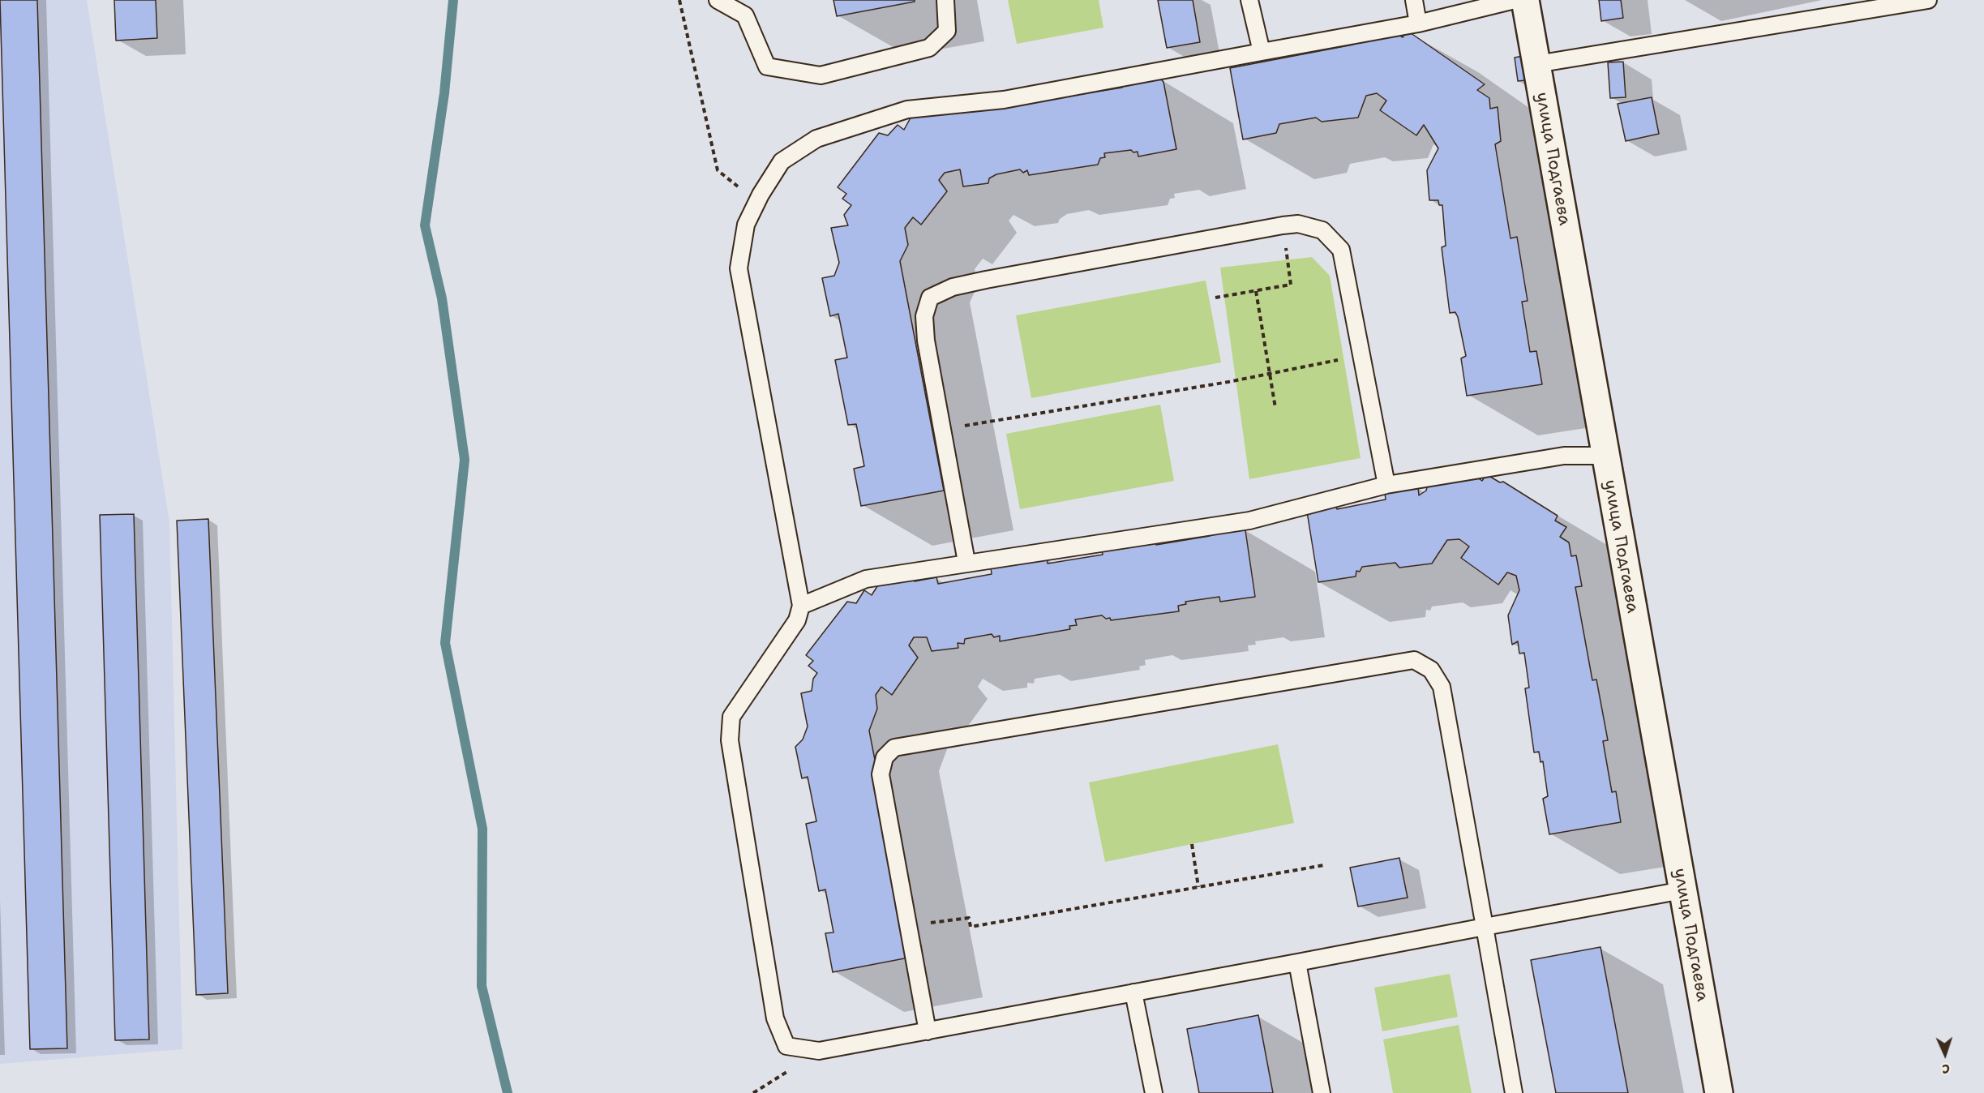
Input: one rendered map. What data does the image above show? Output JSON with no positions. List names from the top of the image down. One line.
{"streets":{"street":["улица Подгаева"]},"north":"bottom"}
